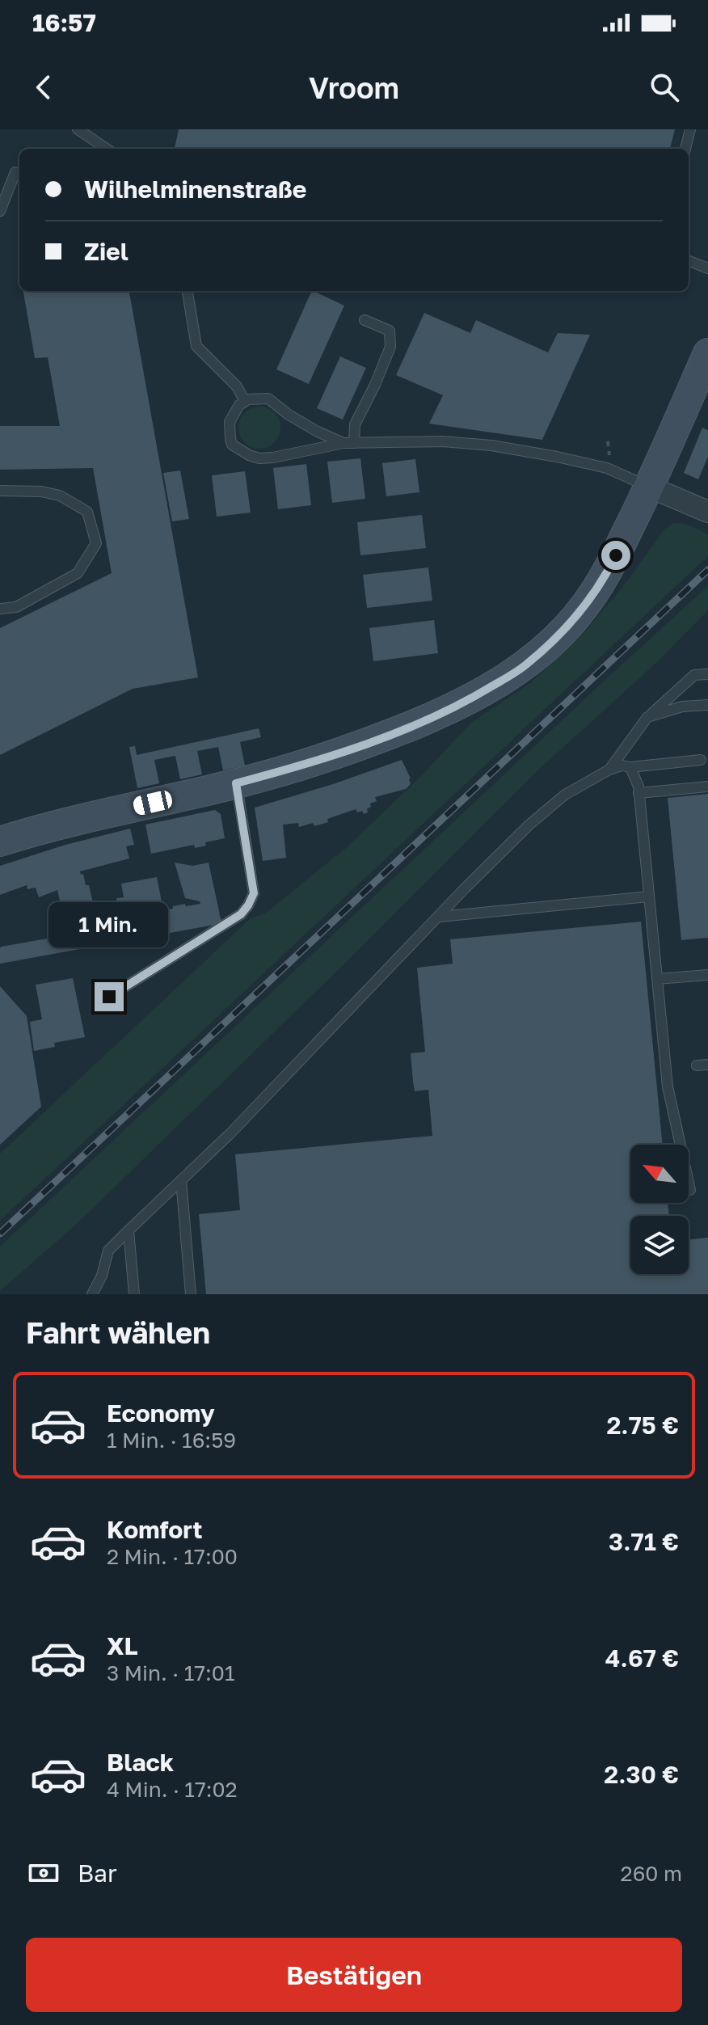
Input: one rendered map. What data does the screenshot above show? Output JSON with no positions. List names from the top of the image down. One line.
{"north":"top left","page":{"status":"16:57","header":"Vroom","banner":["Wilhelminenstraße","Ziel"],"bubble":"1 Min.","heading":"Fahrt wählen","list":[{"name":"Economy","note":"1 Min. · 16:59","value":"2.75 €"},{"name":"Komfort","note":"2 Min. · 17:00","value":"3.71 €"},{"name":"XL","note":"3 Min. · 17:01","value":"4.67 €"},{"name":"Black","note":"4 Min. · 17:02","value":"2.30 €"}],"pay":["Bar","260 m"],"buttons":"Bestätigen"}}
